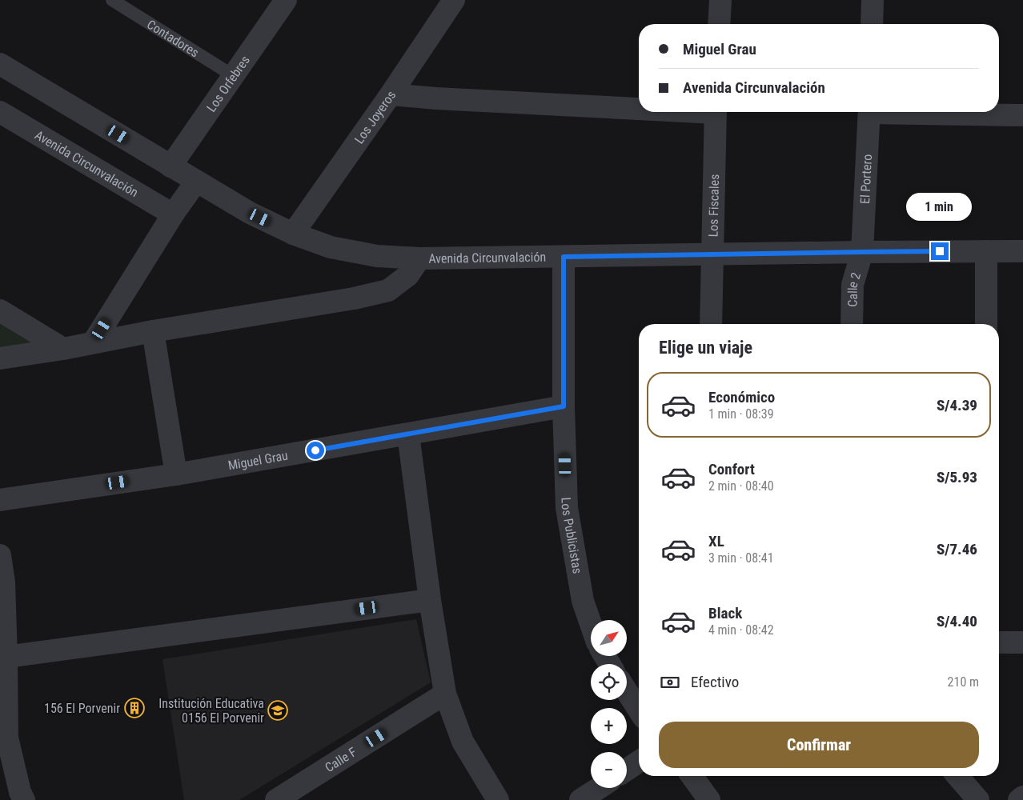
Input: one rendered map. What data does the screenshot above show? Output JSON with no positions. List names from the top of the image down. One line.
{"streets":{"street":["Los Orfebres","Los Joyeros","Avenida Circunvalación","El Portero","Los Fiscales","Calle 2","Miguel Grau","Los Publicistas","Calle F"],"lane":["Contadores"]},"crossings":[["Contadores","Los Orfebres"],["Los Orfebres","Avenida Circunvalación"],["Los Joyeros","Avenida Circunvalación"],["Avenida Circunvalación","El Portero"],["Avenida Circunvalación","Los Fiscales"],["Avenida Circunvalación","Calle 2"],["Avenida Circunvalación","Los Publicistas"],["El Portero","Calle 2"],["Miguel Grau","Los Publicistas"]],"places":{"building":["156 El Porvenir"],"school or university":["Institución Educativa 0156 El Porvenir"]},"north":"top right","page":{"banner":["Miguel Grau","Avenida Circunvalación"],"bubble":"1 min","heading":"Elige un viaje","list":[{"name":"Económico","note":"1 min · 08:39","value":"S/4.39"},{"name":"Confort","note":"2 min · 08:40","value":"S/5.93"},{"name":"XL","note":"3 min · 08:41","value":"S/7.46"},{"name":"Black","note":"4 min · 08:42","value":"S/4.40"}],"map_buttons":["+","−"],"pay":["Efectivo","210 m"],"buttons":"Confirmar"}}
